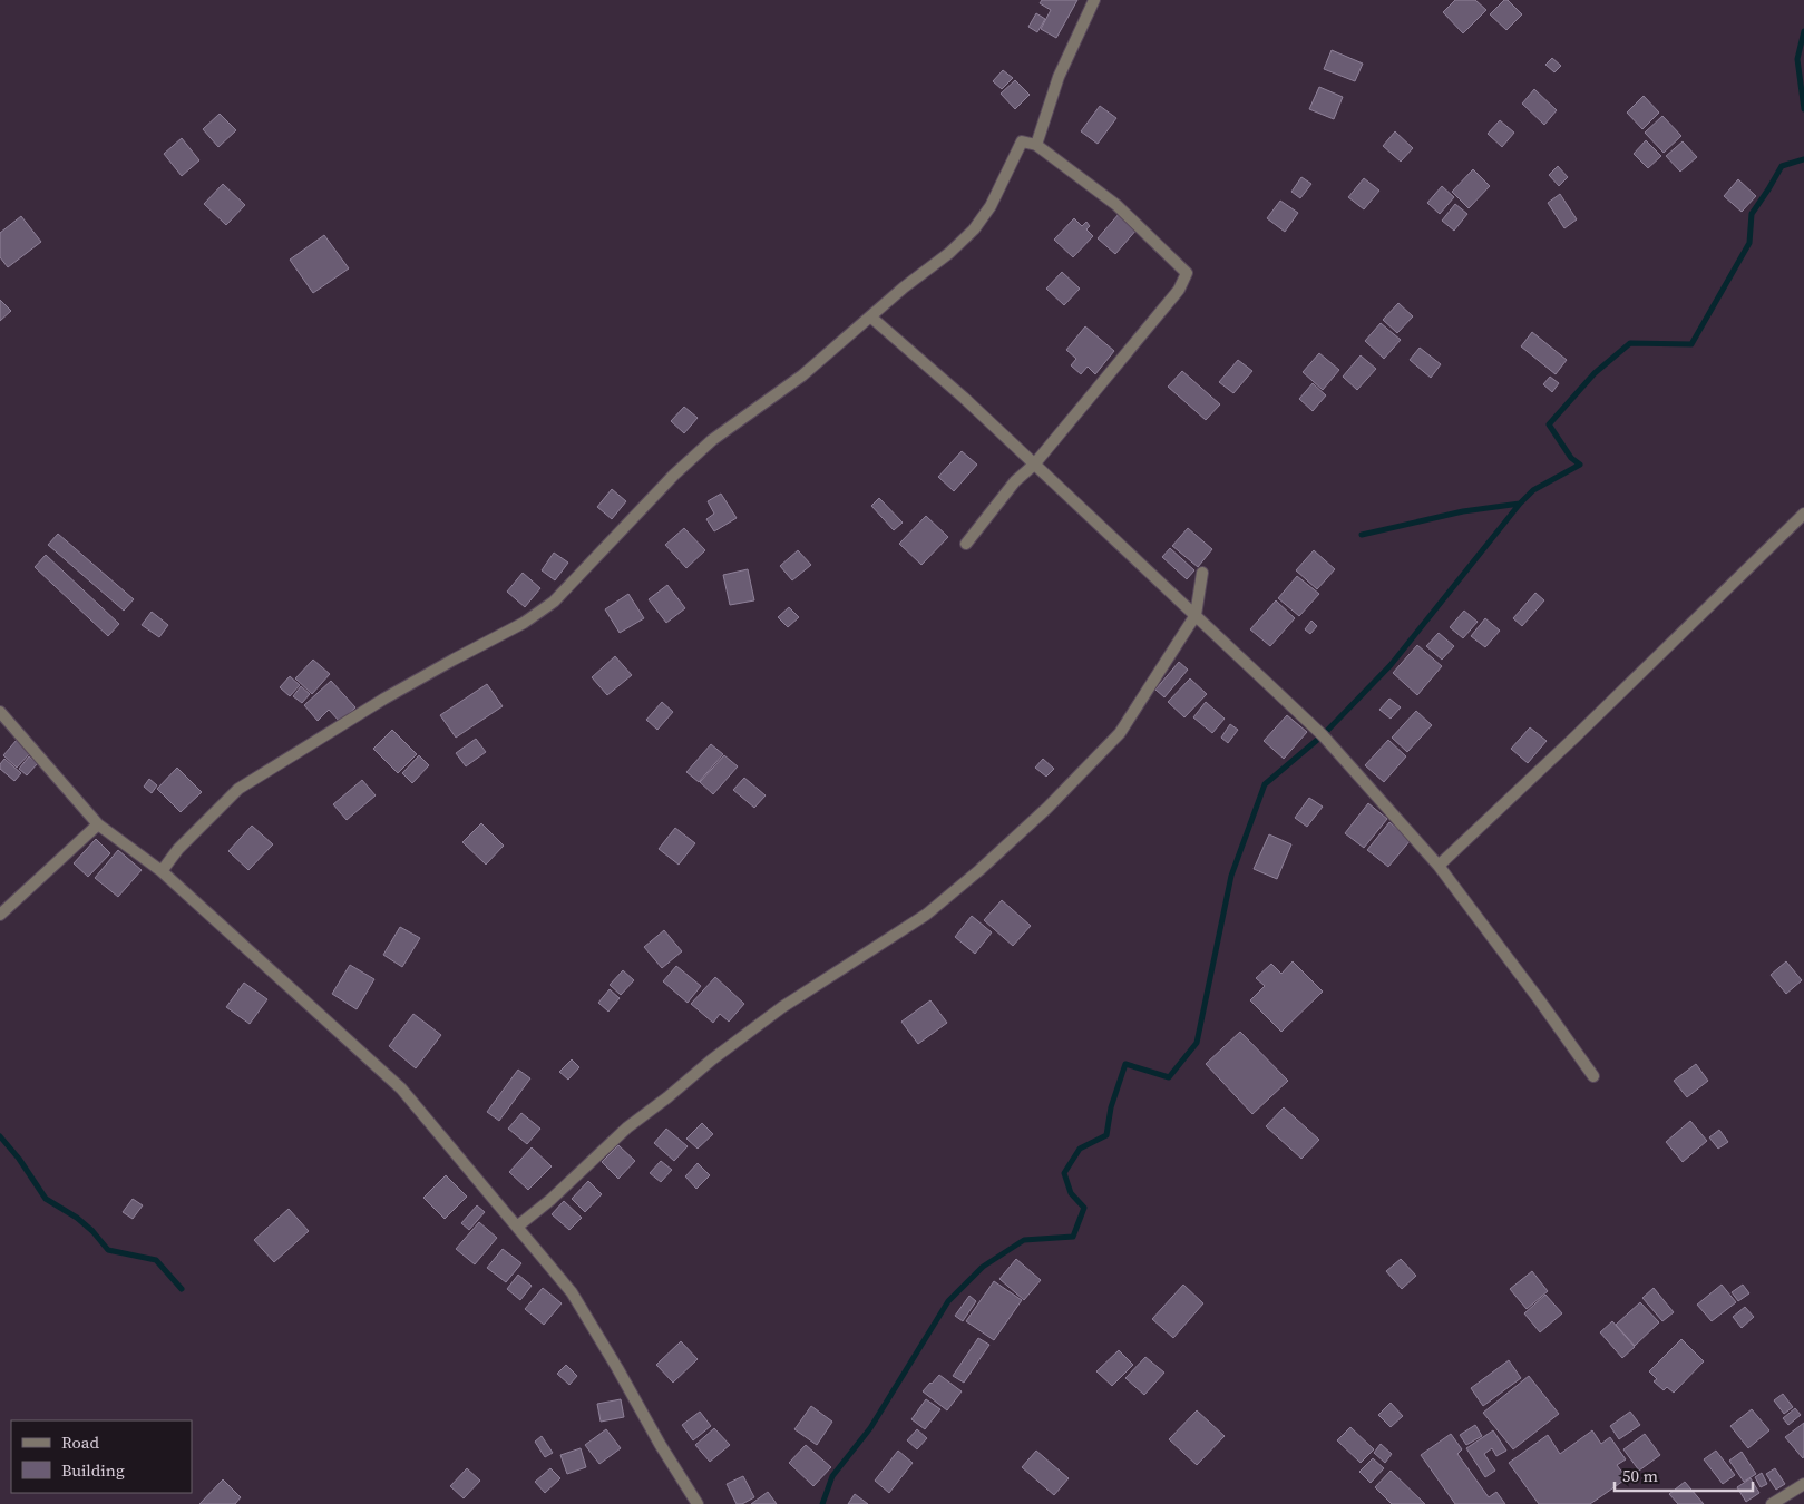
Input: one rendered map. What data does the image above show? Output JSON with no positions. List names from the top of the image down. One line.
{"legend":["Road","Building"],"scale_bar":"50 m"}
